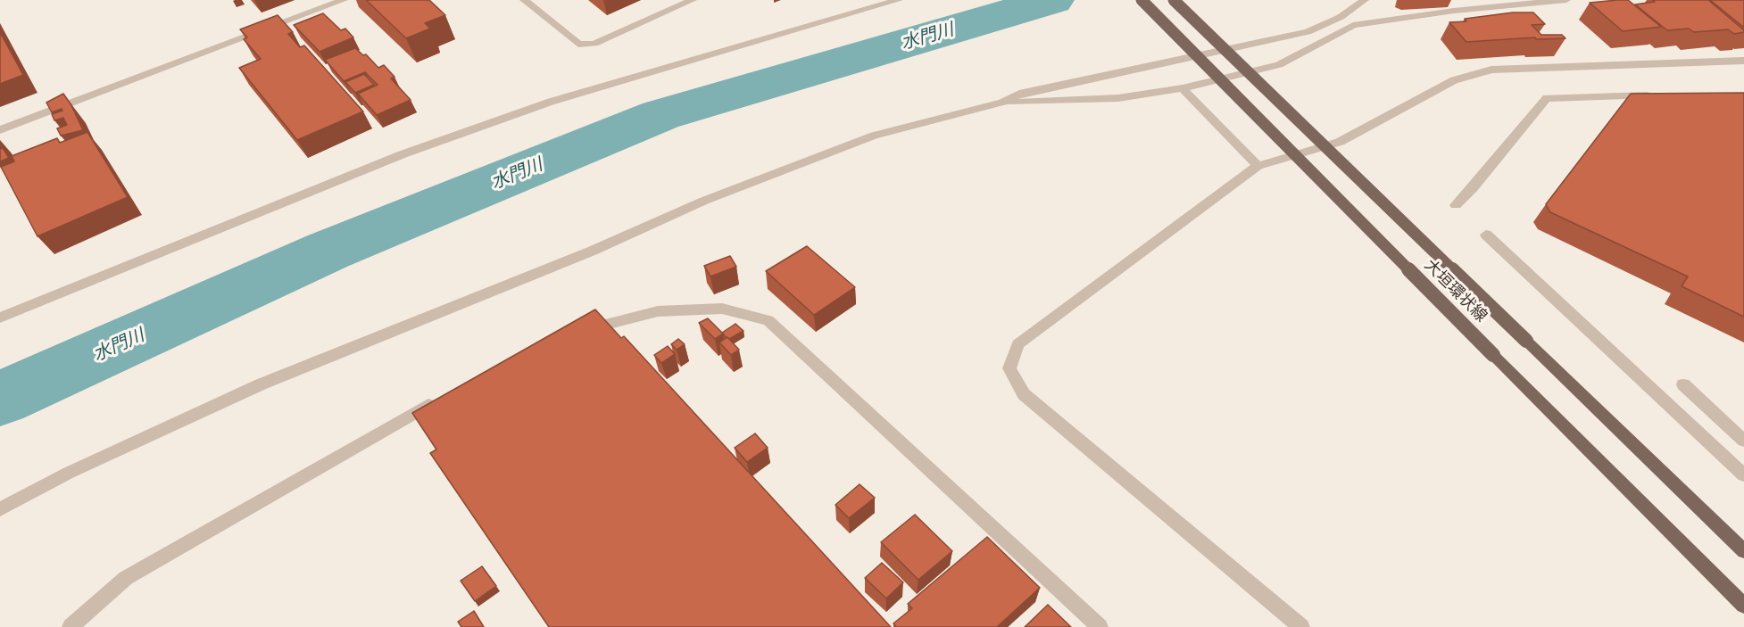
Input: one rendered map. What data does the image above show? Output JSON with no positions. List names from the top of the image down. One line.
{"streets":{"main road":["大垣環状線"]},"water":["水門川"]}
